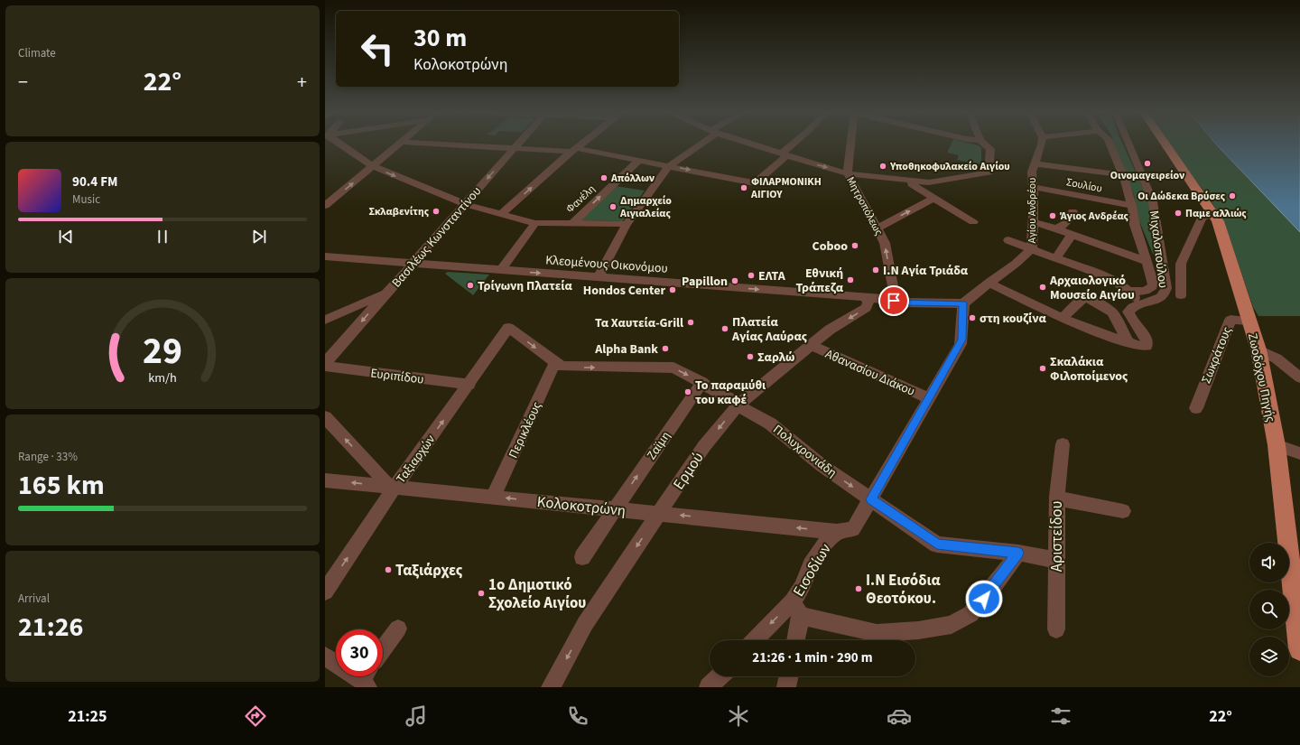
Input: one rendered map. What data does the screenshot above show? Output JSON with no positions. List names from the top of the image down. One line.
{"streets":{"main road":["Ζωοδόχου Πηγής"],"street":["Σουλίου","Φανέλη","Μητροπόλεως","Αγίου Ανδρέου","Βασιλέως Κωνσταντίνου","Μιχαλοπούλου","Κλεομένους Οικονόμου","Σωκράτους","Αθανασίου Διάκου","Ευριπίδου","Περικλέους","Ζαϊμη","Πολυχρονιάδη","Ταξιαρχών","Ερμού","Κολοκοτρώνη","Αριστείδου","Εισοδίων"]},"crossings":[["Σουλίου","Αγίου Ανδρέου"],["Μητροπόλεως","Κλεομένους Οικονόμου"],["Αγίου Ανδρέου","Εισοδίων"],["Βασιλέως Κωνσταντίνου","Κλεομένους Οικονόμου"],["Κλεομένους Οικονόμου","Ερμού"],["Σωκράτους","Ζωοδόχου Πηγής"],["Αθανασίου Διάκου","Ερμού"],["Αθανασίου Διάκου","Εισοδίων"],["Ευριπίδου","Ταξιαρχών"],["Περικλέους","Πολυχρονιάδη"],["Περικλέους","Ταξιαρχών"],["Περικλέους","Κολοκοτρώνη"],["Ζαϊμη","Πολυχρονιάδη"],["Ζαϊμη","Κολοκοτρώνη"],["Πολυχρονιάδη","Ταξιαρχών"],["Πολυχρονιάδη","Ερμού"],["Πολυχρονιάδη","Εισοδίων"],["Ταξιαρχών","Κολοκοτρώνη"],["Ερμού","Κολοκοτρώνη"],["Κολοκοτρώνη","Εισοδίων"]],"one_way":["Μητροπόλεως","Ζαϊμη","Πολυχρονιάδη","Ταξιαρχών","Ερμού","Κολοκοτρώνη"],"places":["Οινομαγειρείον","Υποθηκοφυλακείο Αιγίου","Απόλλων","ΦΙΛΑΡΜΟΝΙΚΗ ΑΙΓΙΟΥ","Οι Δώδεκα Βρύσες","Δημαρχείο Αιγιαλείας","Σκλαβενίτης","Παμε αλλιώς","Άγιος Ανδρέας","Coboo","Ι.Ν Αγία Τριάδα","ΕΛΤΑ","Εθνική Τράπεζα","Papillon","Τρίγωνη Πλατεία","Αρχαιολογικό Μουσείο Αιγίου","Hondos Center","στη κουζίνα","Τα Χαυτεία-Grill","Πλατεία Αγίας Λαύρας","Alpha Bank","Σαρλώ","Σκαλάκια Φιλοποίμενος","Το παραμύθι του καφέ","Ταξιάρχες","Ι.Ν Εισόδια Θεοτόκου.","1o Δημοτικό Σχολείο Αιγίου"],"page":{"tile":["Climate",["Range · 33%","165 km"],["Arrival","21:26"]],"turn":["30 m","Κολοκοτρώνη"],"heat":["−","22°","+"],"song":["90.4 FM","Music"],"limit":"30","trip":"21:26 · 1 min · 290 m","tabs":["21:25","22°"],"gauge":["29","km/h"]}}
